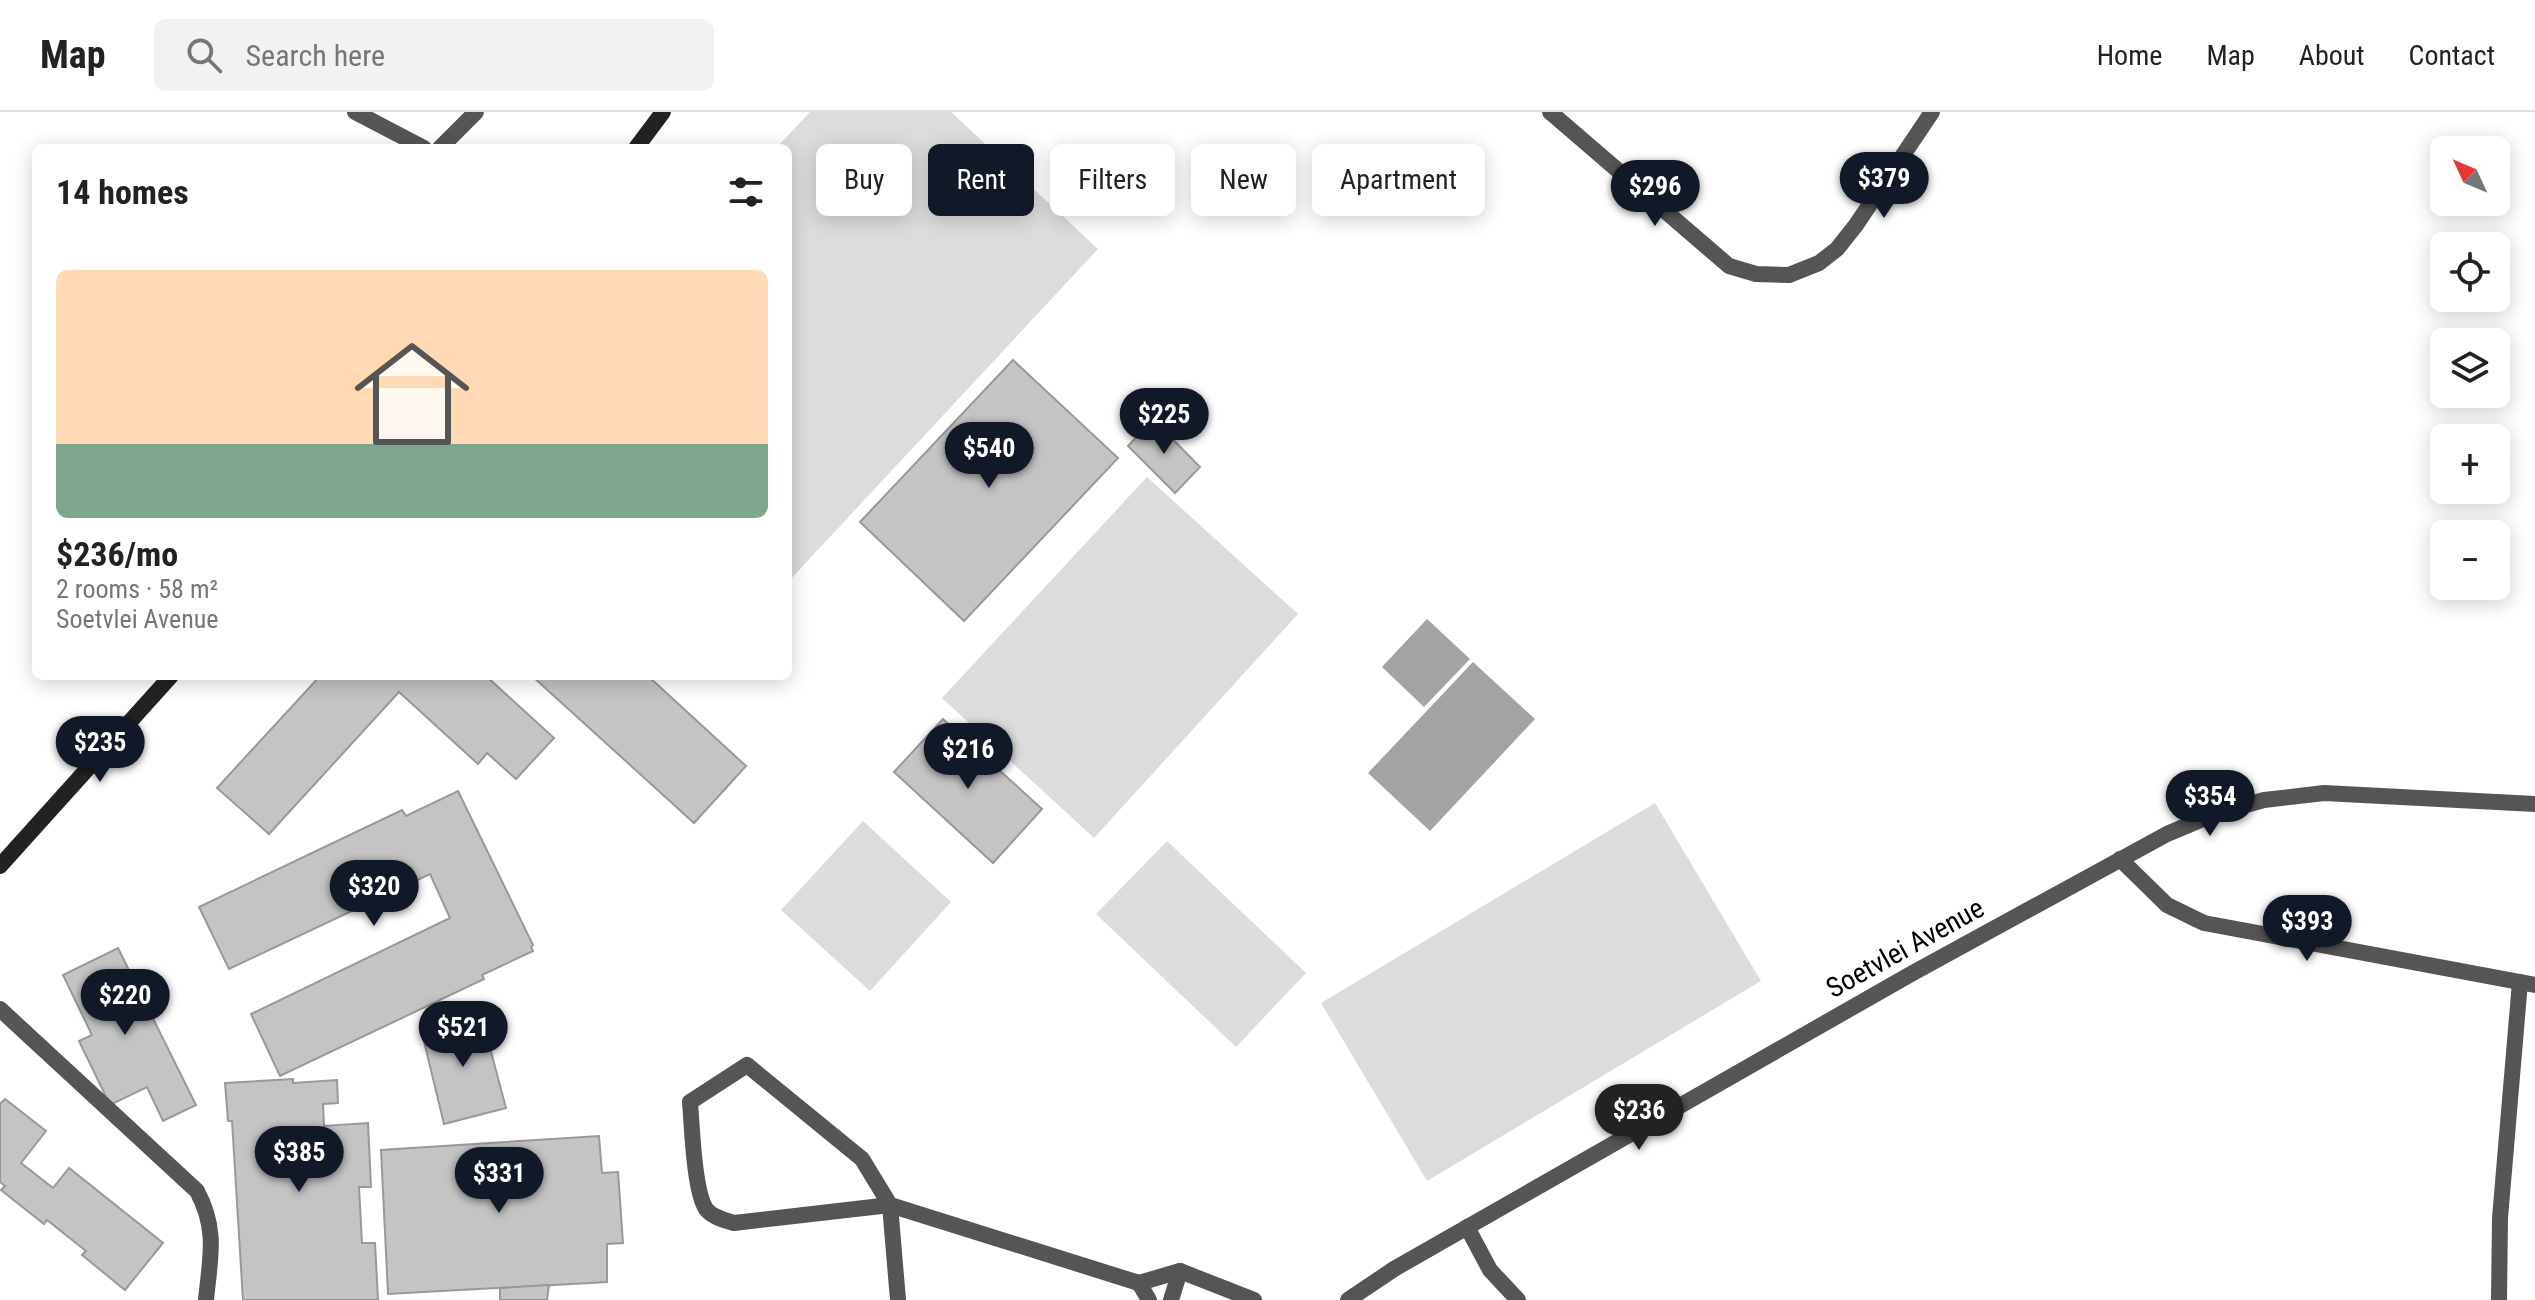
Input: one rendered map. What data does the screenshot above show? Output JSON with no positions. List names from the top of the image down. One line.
{"streets":{"street":["Soetvlei Avenue"]},"north":"top left","page":{"header":"Map","search":"Search here","nav":["Home","Map","About","Contact"],"map_buttons":["+","−"],"chip":["Buy","Rent","Filters","New","Apartment"],"heading":"14 homes","price":["$379","$296","$225","$540","$235","$216","$354","$320","$393","$220","$521","$236","$385","$331"],"list":[{"name":"$236/mo","note":"2 rooms · 58 m² · Soetvlei Avenue"}]}}
